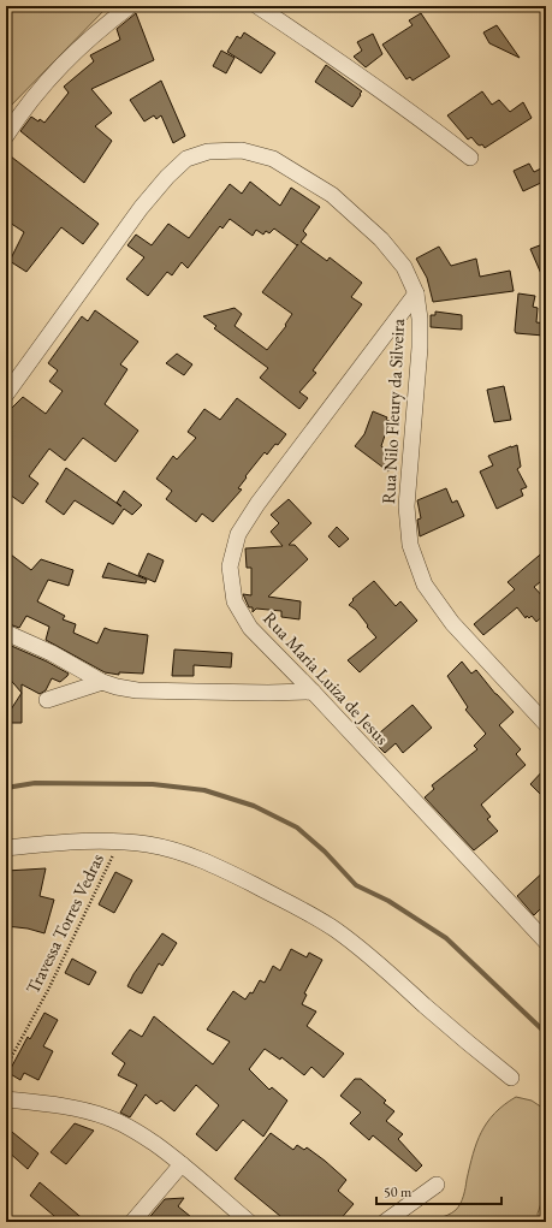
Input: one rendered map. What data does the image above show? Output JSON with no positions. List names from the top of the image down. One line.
{"streets":{"street":["Rua Nilo Fleury da Silveira","Rua Maria Luiza de Jesus"],"path":["Travessa Torres Vedras"]},"crossings":[["Rua Nilo Fleury da Silveira","Rua Maria Luiza de Jesus"]],"scale_bar":"50 m"}
